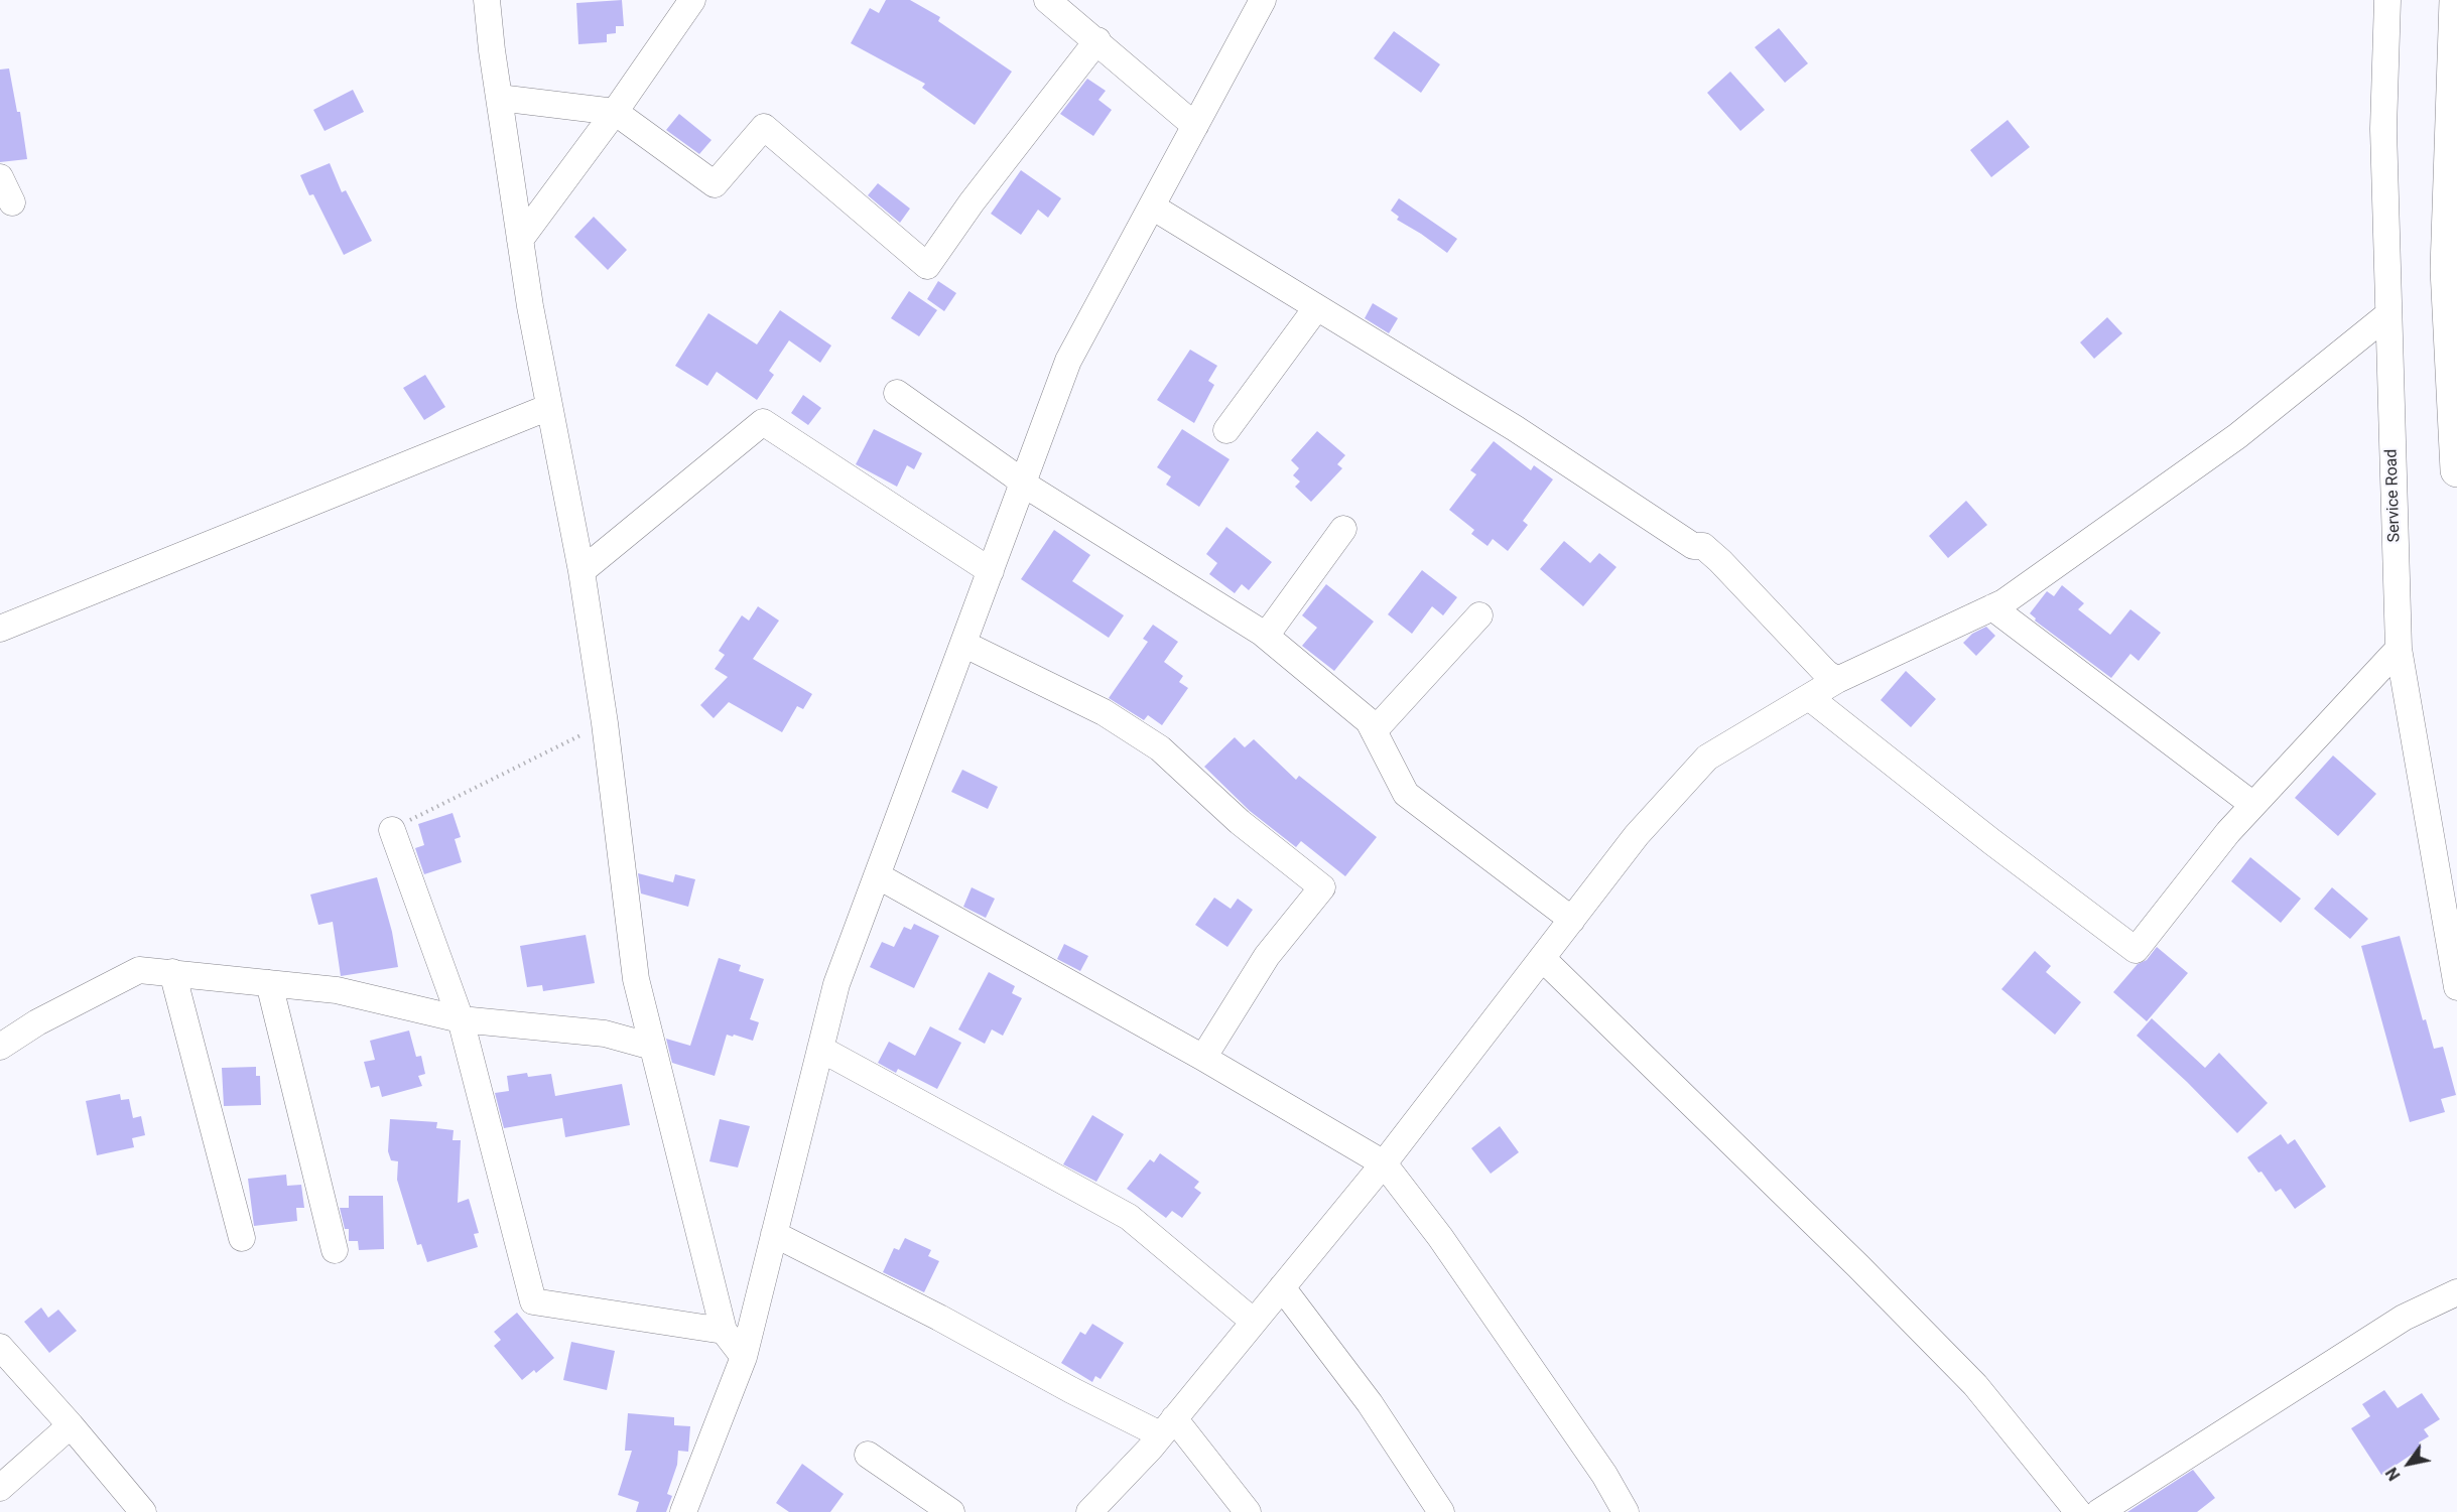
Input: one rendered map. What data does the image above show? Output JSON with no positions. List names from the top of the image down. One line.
{"streets":{"street":["Service Road"]},"north":"bottom left"}
